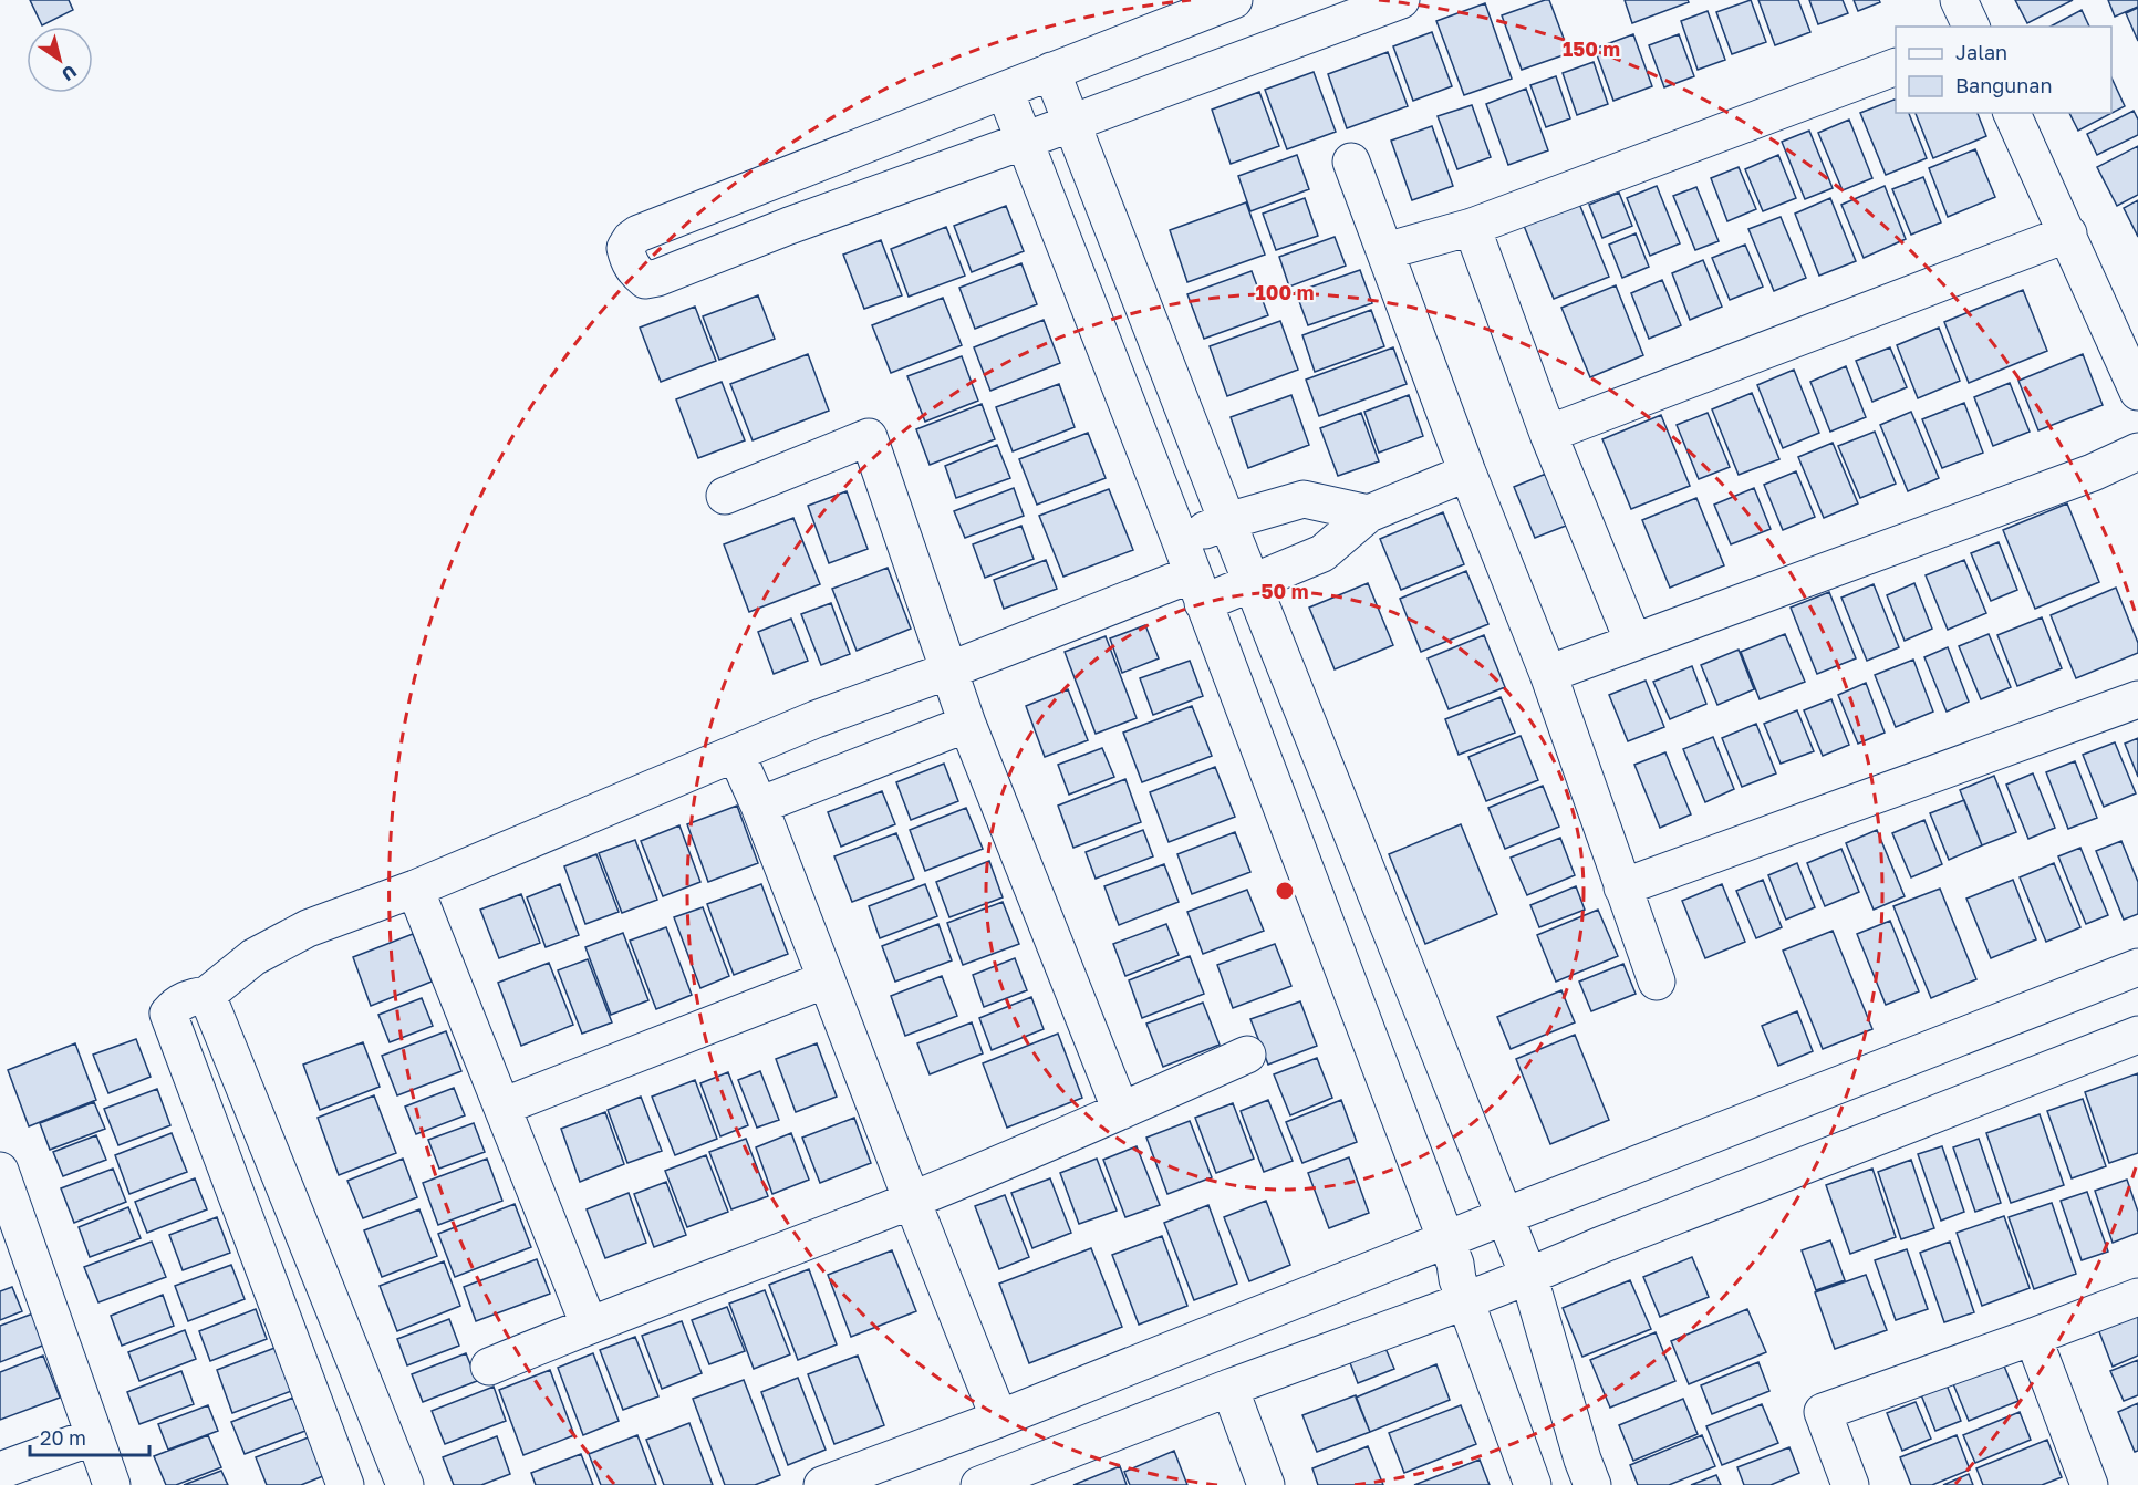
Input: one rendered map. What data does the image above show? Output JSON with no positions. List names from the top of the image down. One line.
{"legend":["Jalan","Bangunan"],"scale_bar":"20 m","north":"bottom right","rings":["150 m","100 m","50 m"]}
